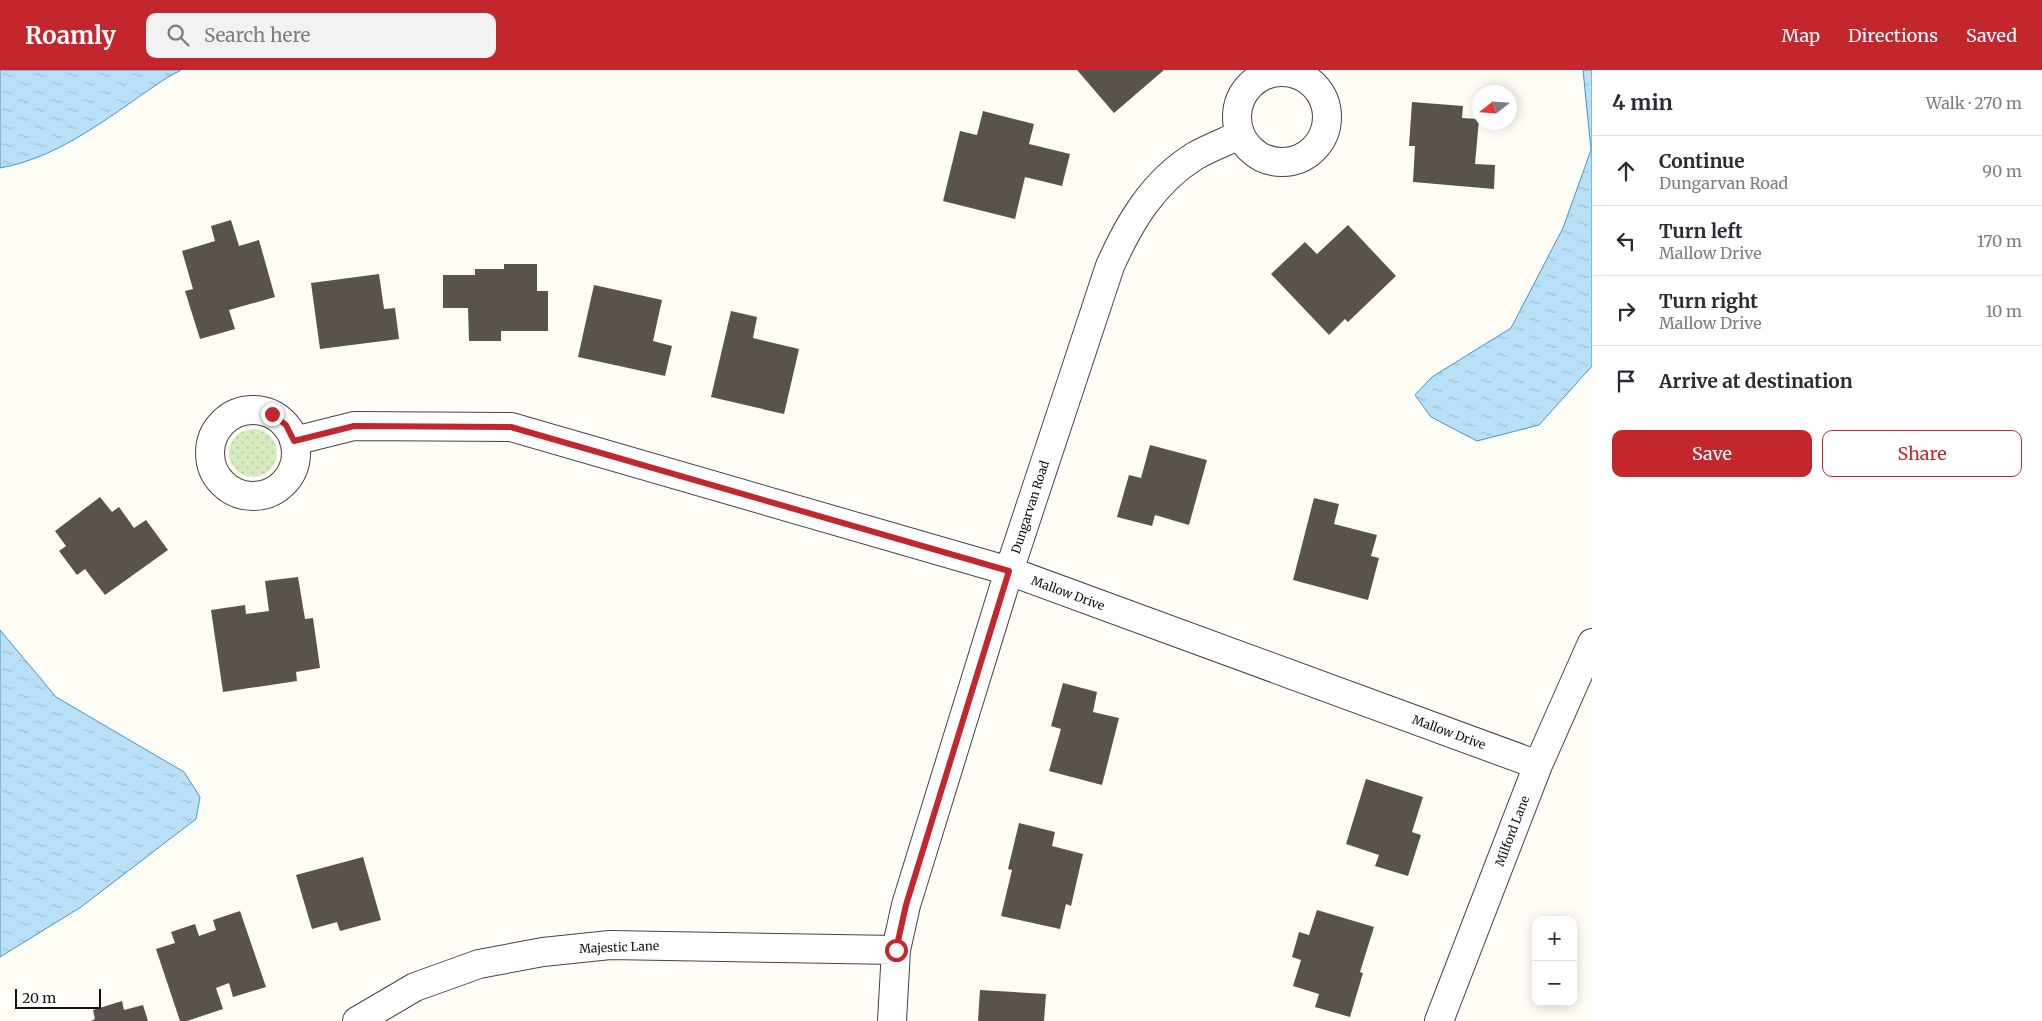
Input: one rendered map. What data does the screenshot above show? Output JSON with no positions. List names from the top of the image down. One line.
{"streets":{"street":["Dungarvan Road","Mallow Drive","Milford Lane","Majestic Lane"]},"crossings":[["Dungarvan Road","Mallow Drive"],["Dungarvan Road","Majestic Lane"],["Mallow Drive","Milford Lane"]],"scale_bar":"20 m","north":"left","page":{"header":"Roamly","search":"Search here","nav":["Map","Directions","Saved"],"heading":["4 min","Walk · 270 m"],"list":[["Continue","Dungarvan Road","90 m"],["Turn left","Mallow Drive","170 m"],["Turn right","Mallow Drive","10 m"],"Arrive at destination"],"buttons":["Save","Share"],"map_buttons":["+","−"],"scale":"20 m"}}
